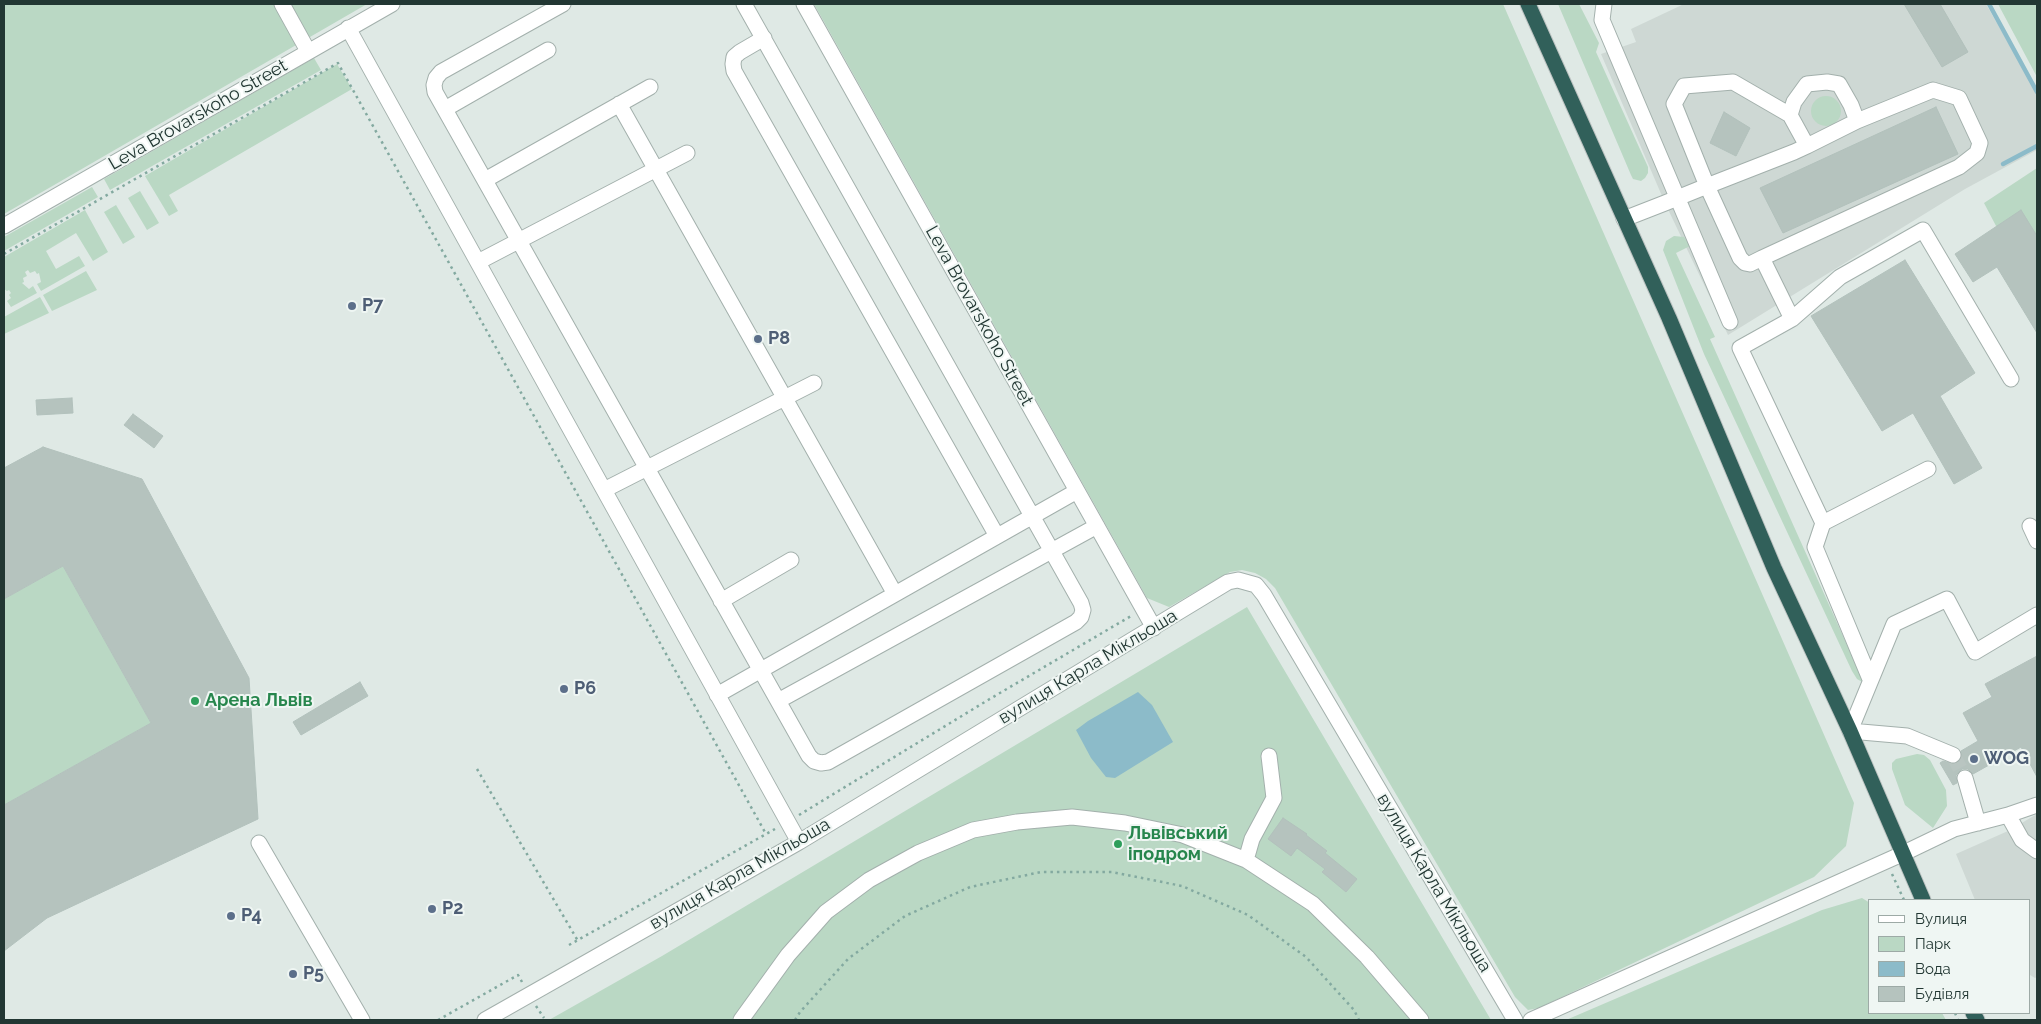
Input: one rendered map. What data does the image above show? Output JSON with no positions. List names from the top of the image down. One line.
{"streets":{"street":["Leva Brovarskoho Street","вулиця Карла Мікльоша"]},"crossings":[["Leva Brovarskoho Street","вулиця Карла Мікльоша"]],"places":["P7","P8","P6","Арена Львів","WOG","Львівський іподром","P2","P4","P5"],"legend":["Вулиця","Парк","Вода","Будівля"]}
